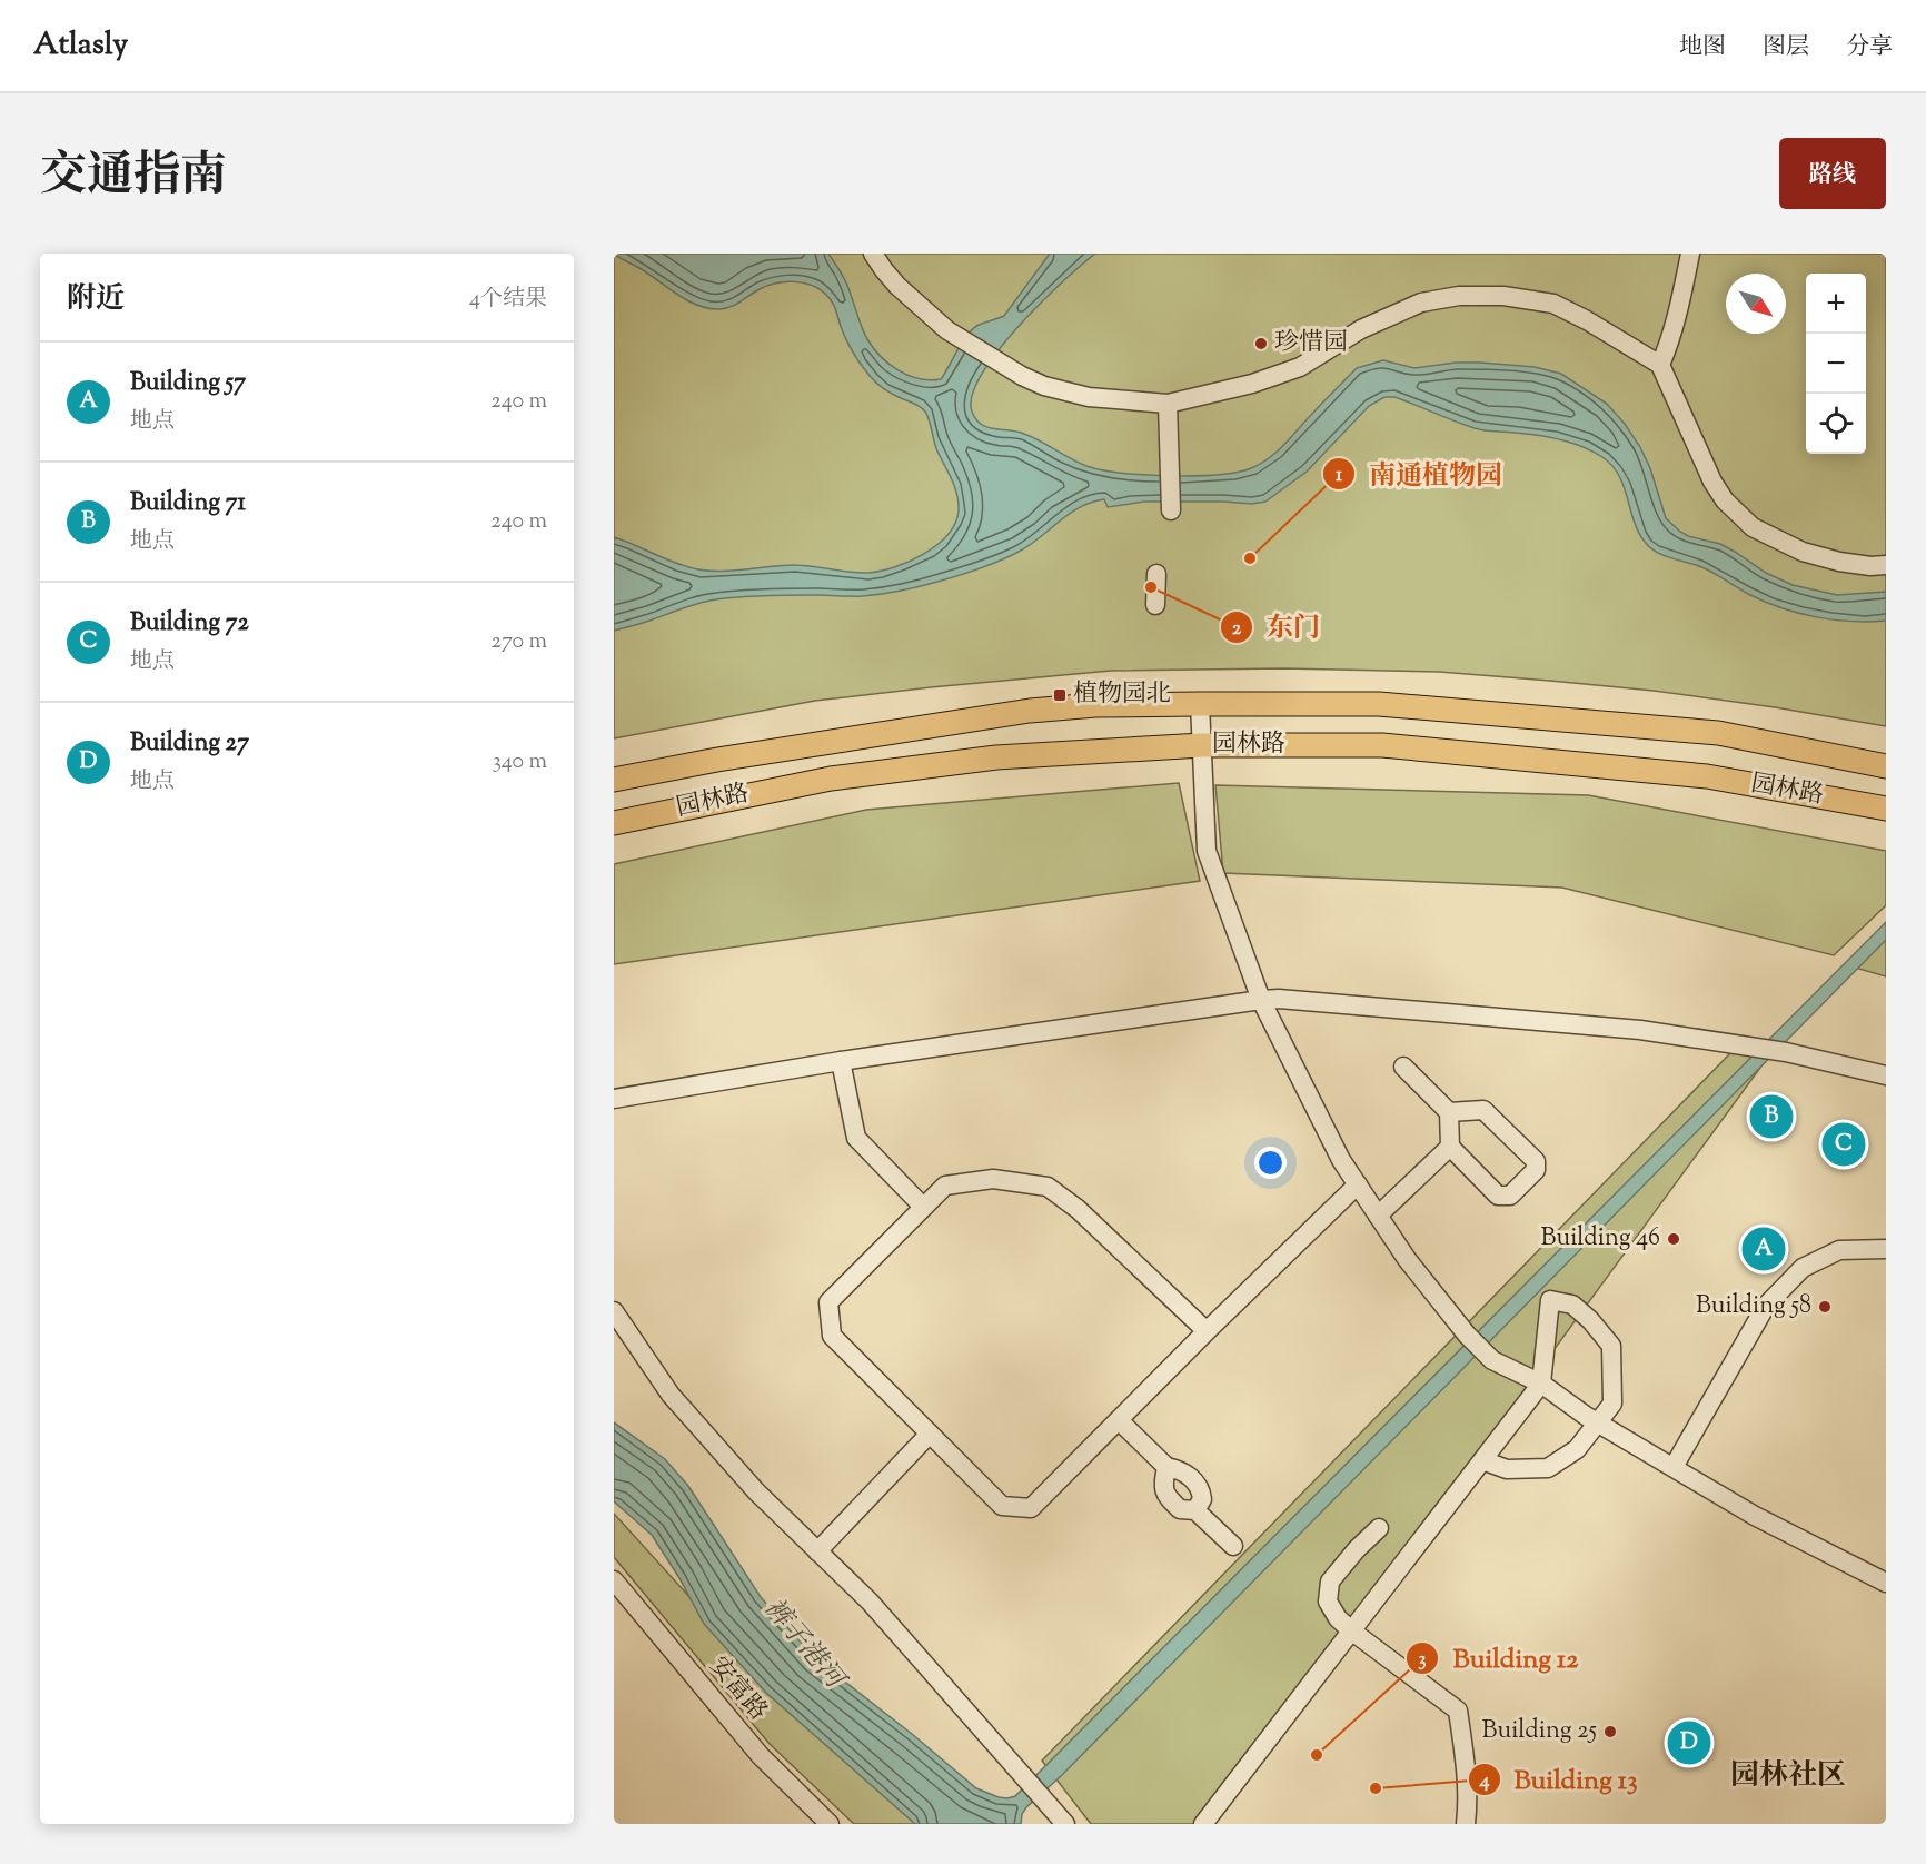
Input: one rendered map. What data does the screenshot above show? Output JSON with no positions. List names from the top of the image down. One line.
{"streets":{"main road":["园林路"],"street":["安富路"]},"districts":["园林社区"],"water":["裤子港河"],"places":{"other":["珍惜园","南通植物园","东门","Building 46","Building 58","Building 25","Building 12","Building 13"],"transit":["植物园北"]},"north":"bottom right","page":{"header":"Atlasly","nav":["地图","图层","分享"],"title":"交通指南","buttons":"路线","heading":["附近","4个结果"],"map_buttons":["+","−"],"list":[{"mark":"A","name":"Building 57","note":"地点","value":"240 m"},{"mark":"B","name":"Building 71","note":"地点","value":"240 m"},{"mark":"C","name":"Building 72","note":"地点","value":"270 m"},{"mark":"D","name":"Building 27","note":"地点","value":"340 m"}],"pins":["B","C","A","D"]}}
